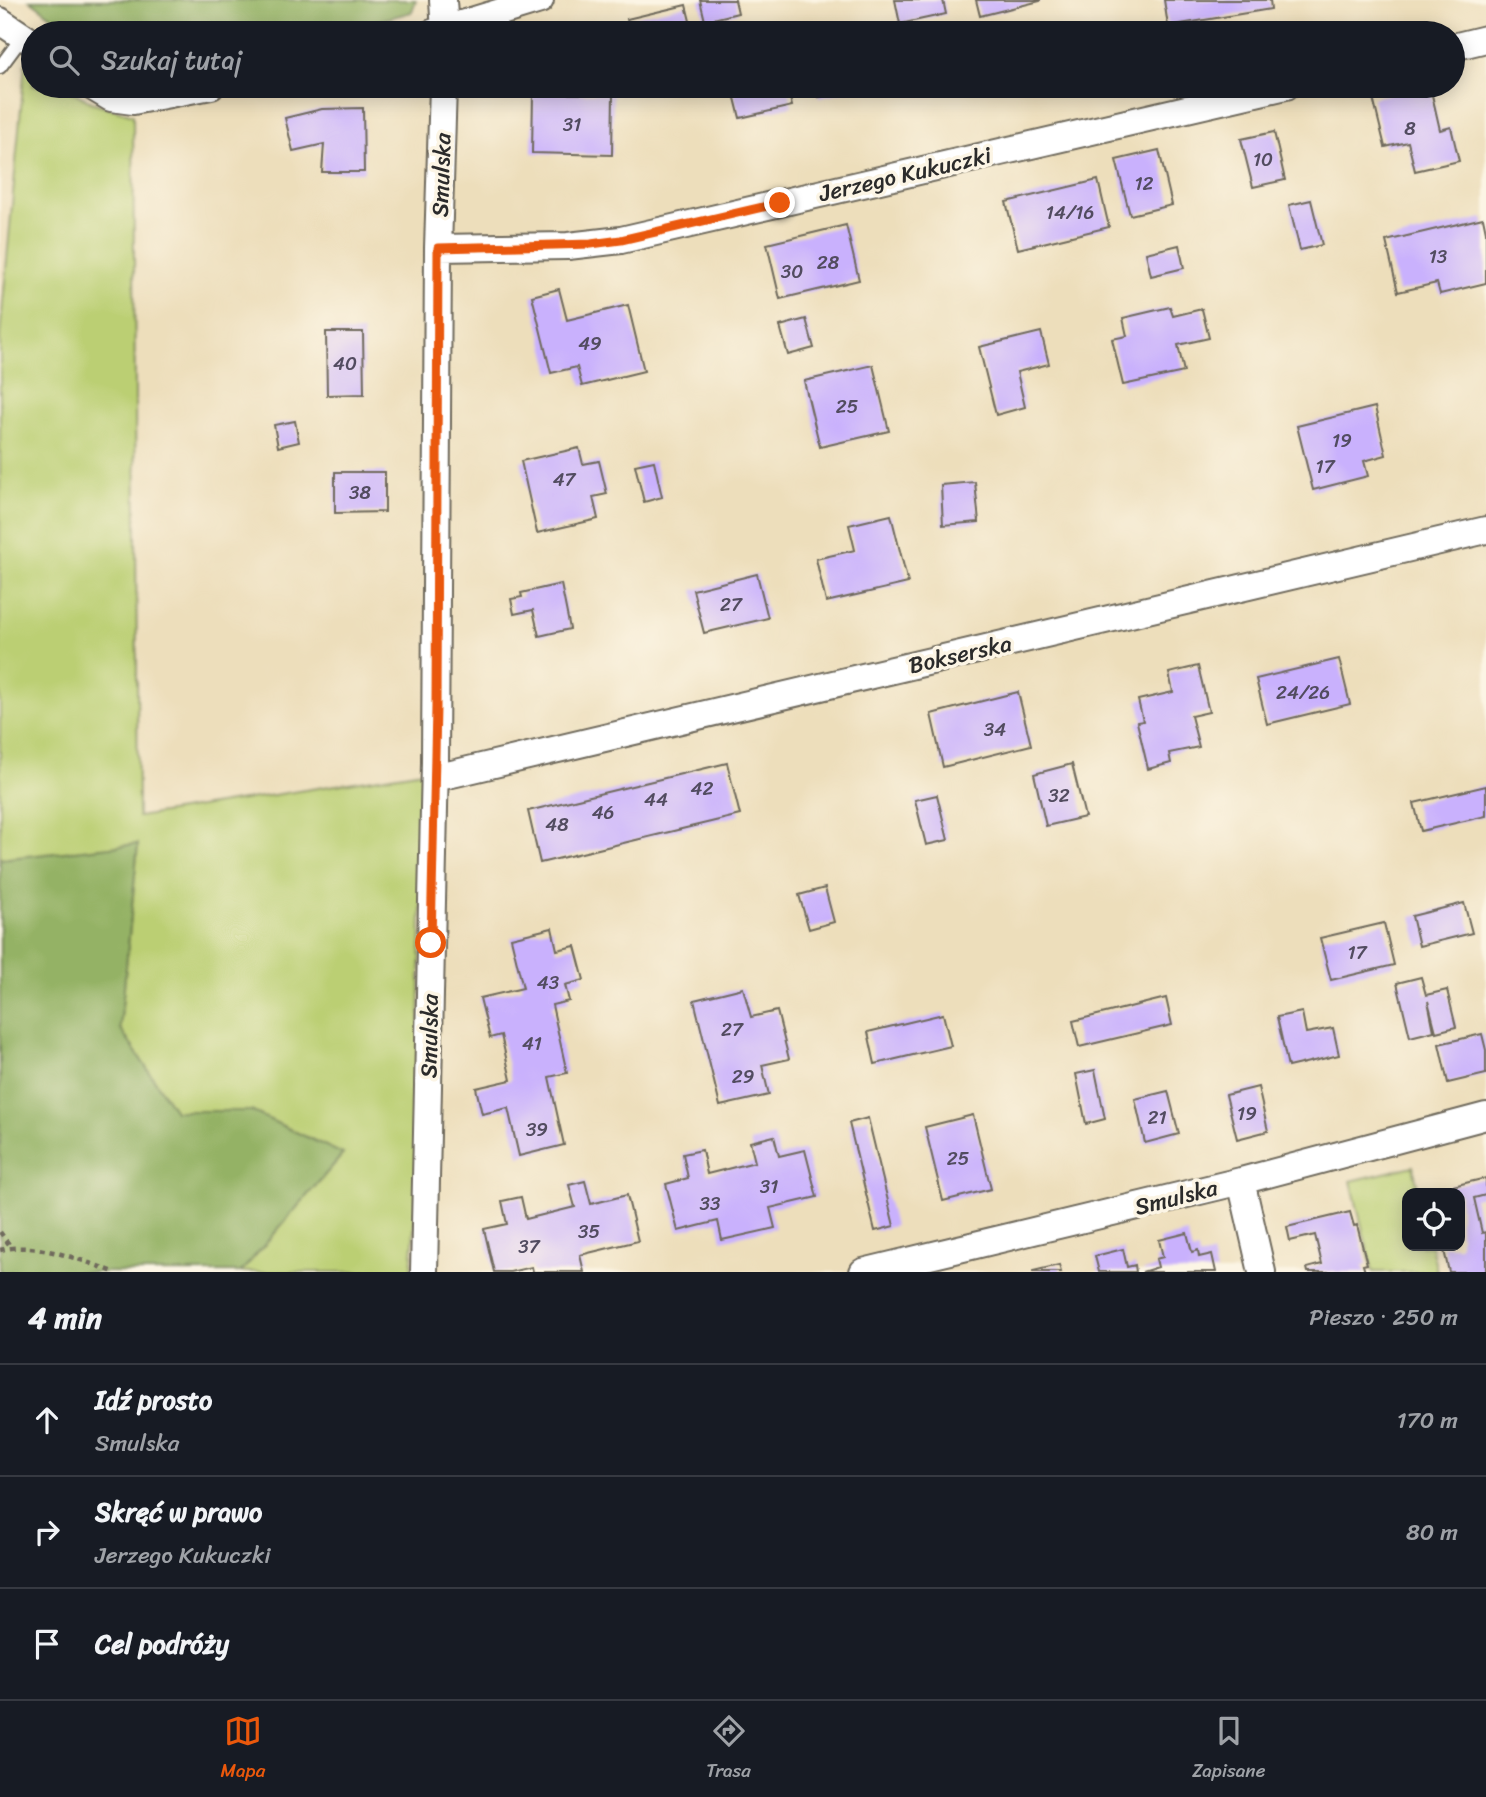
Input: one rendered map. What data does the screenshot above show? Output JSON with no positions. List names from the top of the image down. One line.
{"streets":{"street":["Jerzego Kukuczki","Smulska","Bokserska"]},"crossings":[["Jerzego Kukuczki","Smulska"],["Smulska","Bokserska"]],"house_numbers":["31","8","10","12","14/16","13","28","30","49","40","25","19","17","47","38","27","24/26","34","42","32","44","46","48","17","43","27","41","29","19","21","39","25","31","33","35","37"],"page":{"search":"Szukaj tutaj","heading":["4 min","Pieszo · 250 m"],"list":[["Idź prosto","Smulska","170 m"],["Skręć w prawo","Jerzego Kukuczki","80 m"],"Cel podróży"],"nav":["Mapa","Trasa","Zapisane"]}}
